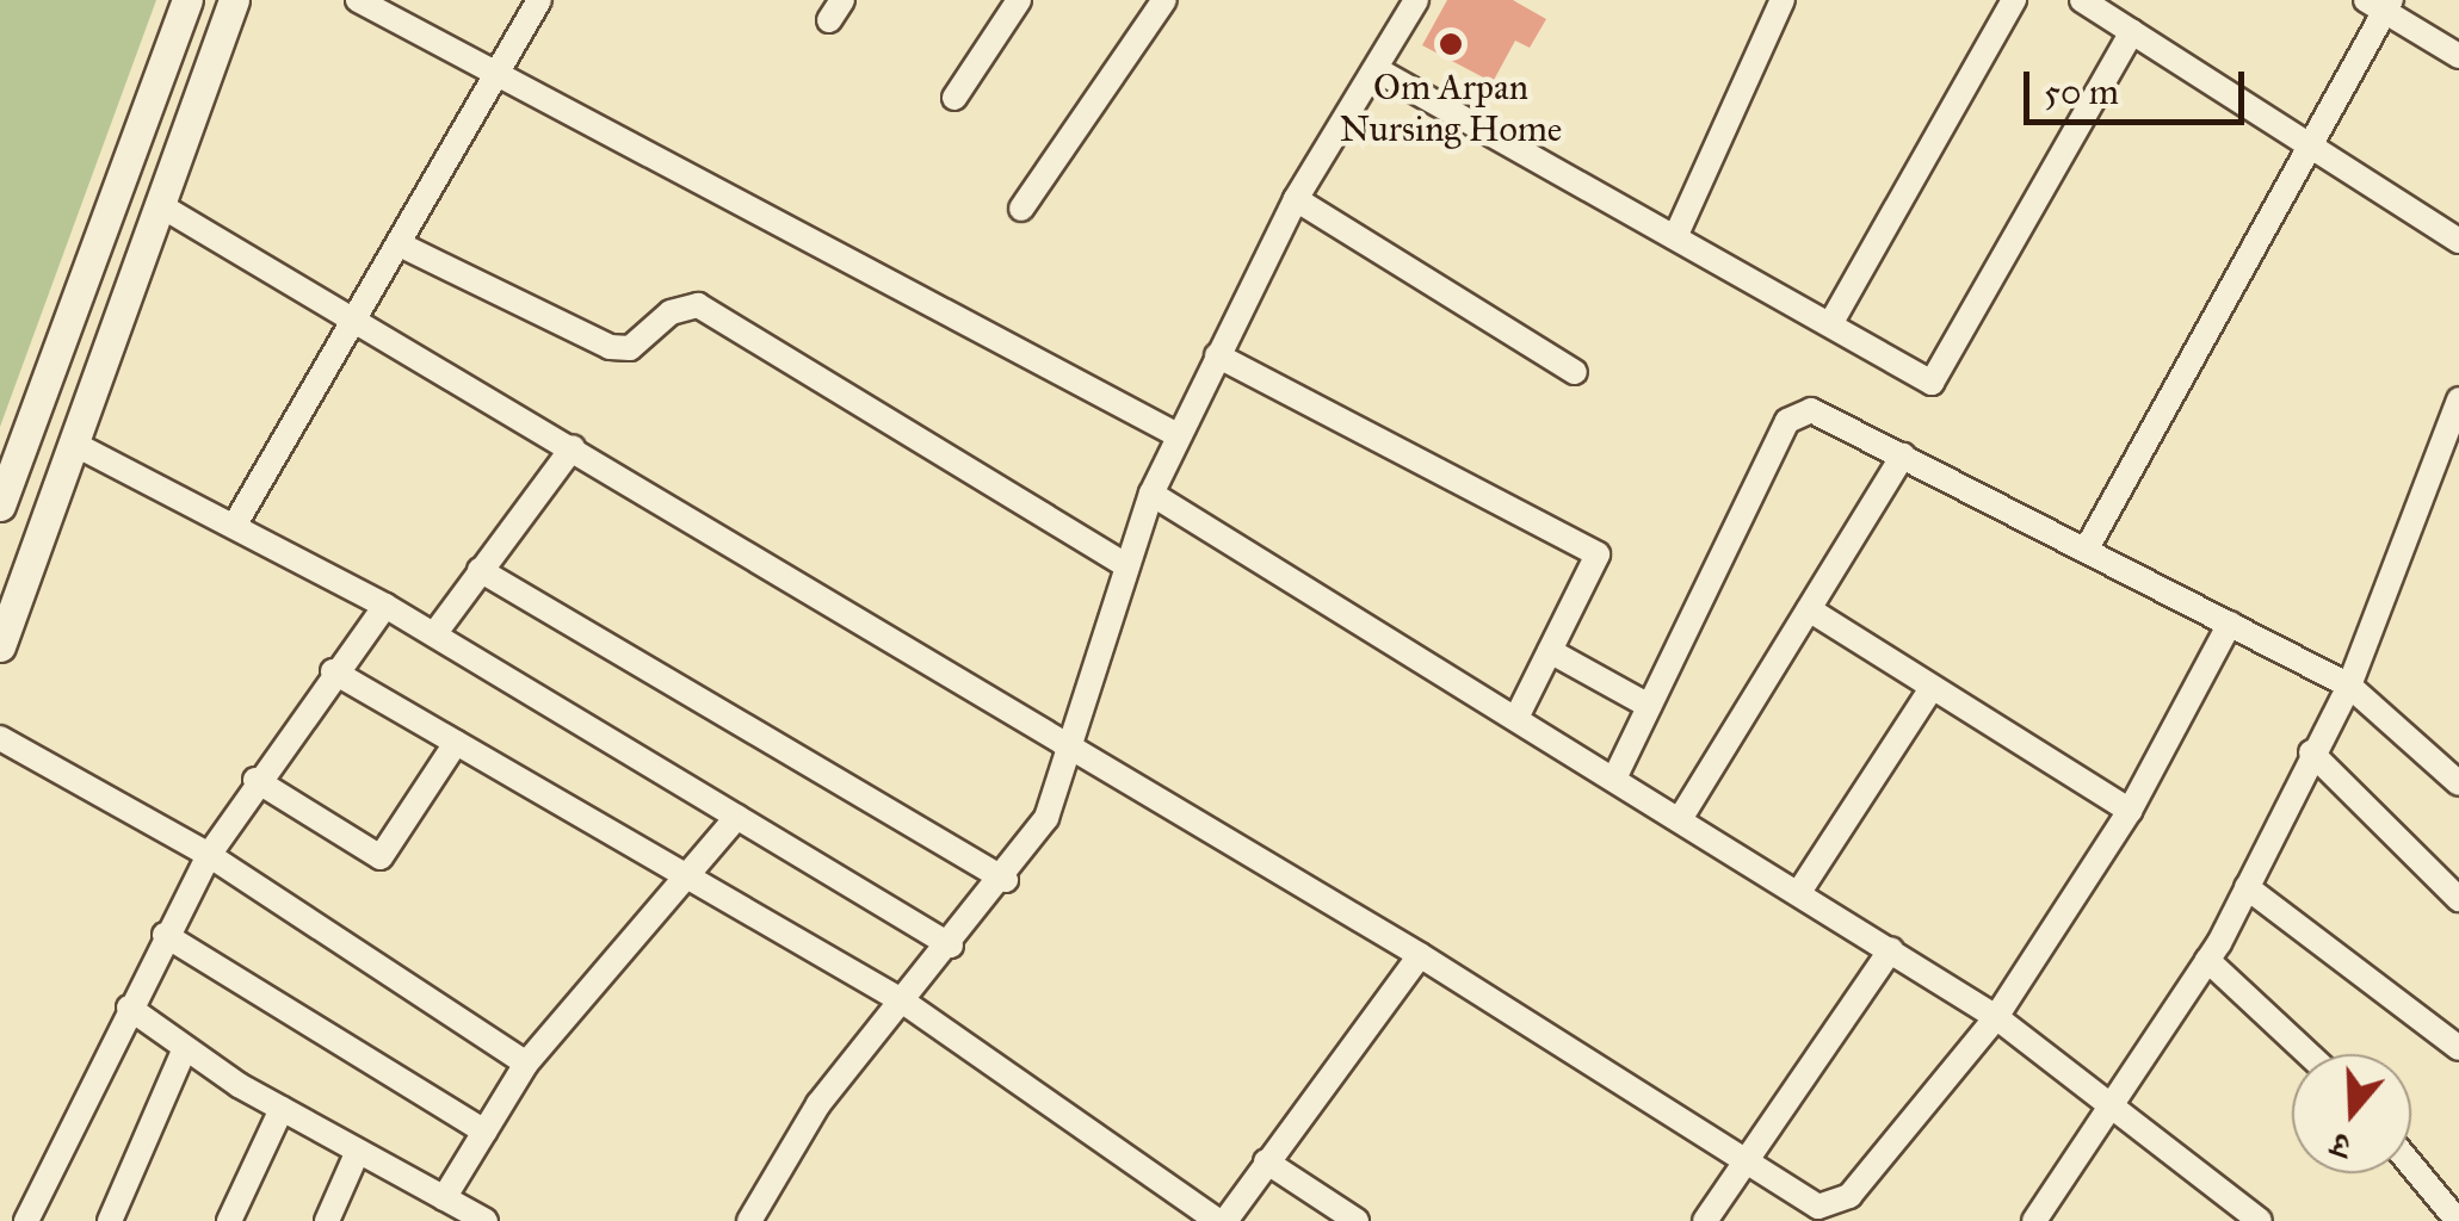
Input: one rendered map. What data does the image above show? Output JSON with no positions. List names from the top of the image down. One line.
{"places":["Om Arpan Nursing Home"],"scale_bar":"50 m","north":"bottom"}
